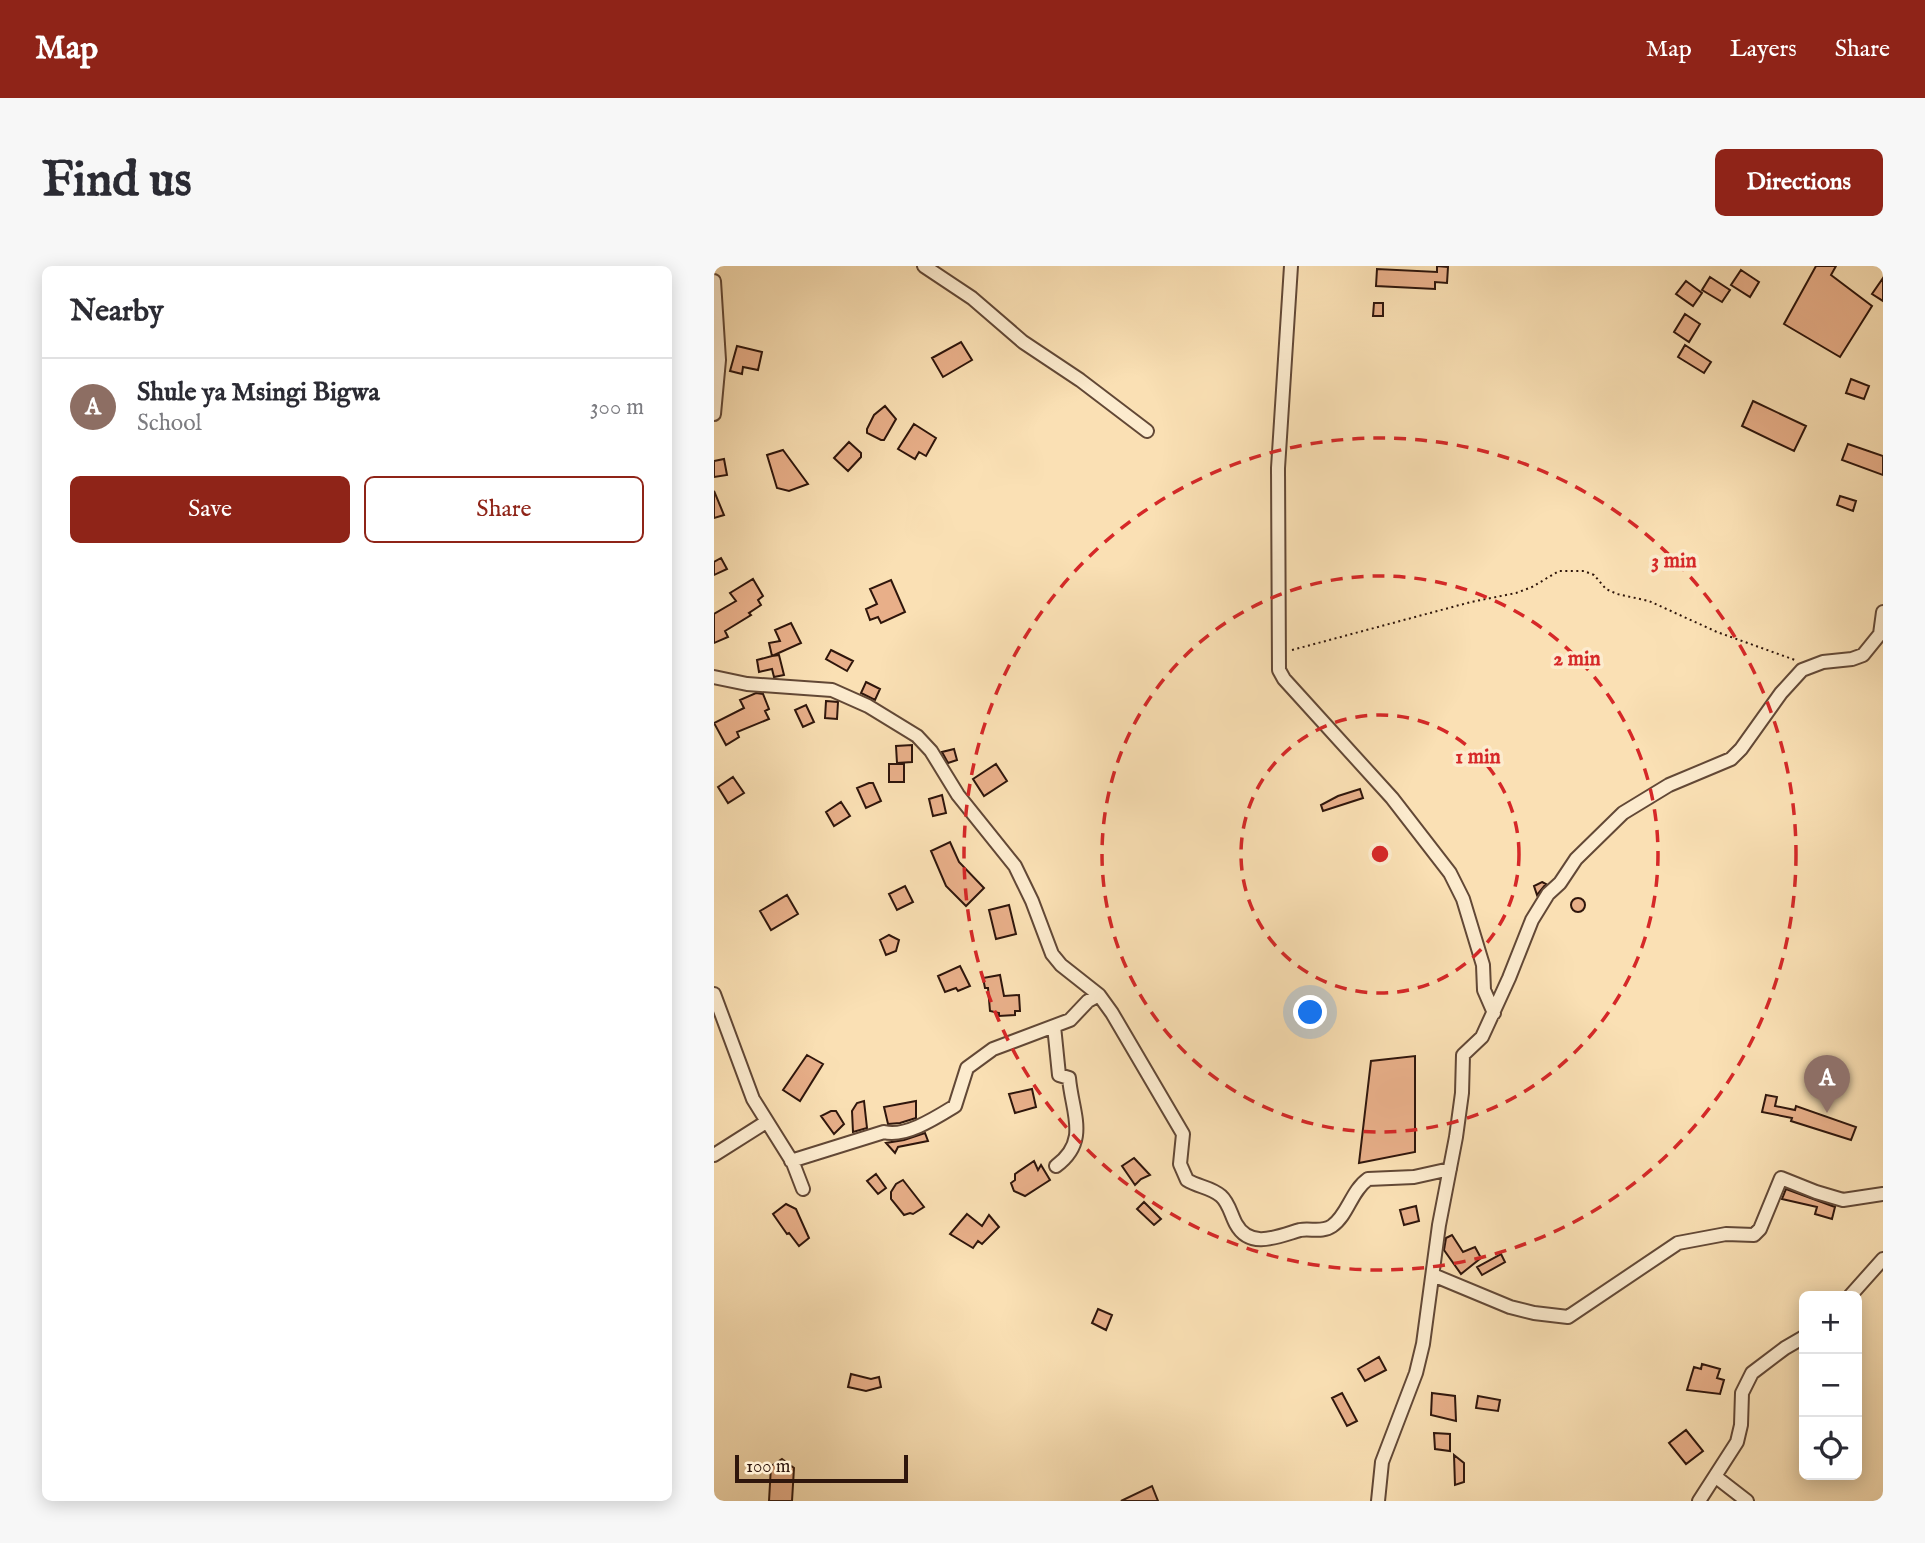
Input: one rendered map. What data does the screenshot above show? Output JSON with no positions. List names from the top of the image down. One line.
{"scale_bar":"100 m","page":{"header":"Map","nav":["Map","Layers","Share"],"buttons":["Directions",["Save","Share"]],"title":"Find us","heading":"Nearby","list":[{"mark":"A","name":"Shule ya Msingi Bigwa","note":"School","value":"300 m"}],"pins":"A","map_buttons":["+","−"],"scale":"100 m"},"rings":["3 min","2 min","1 min"]}
